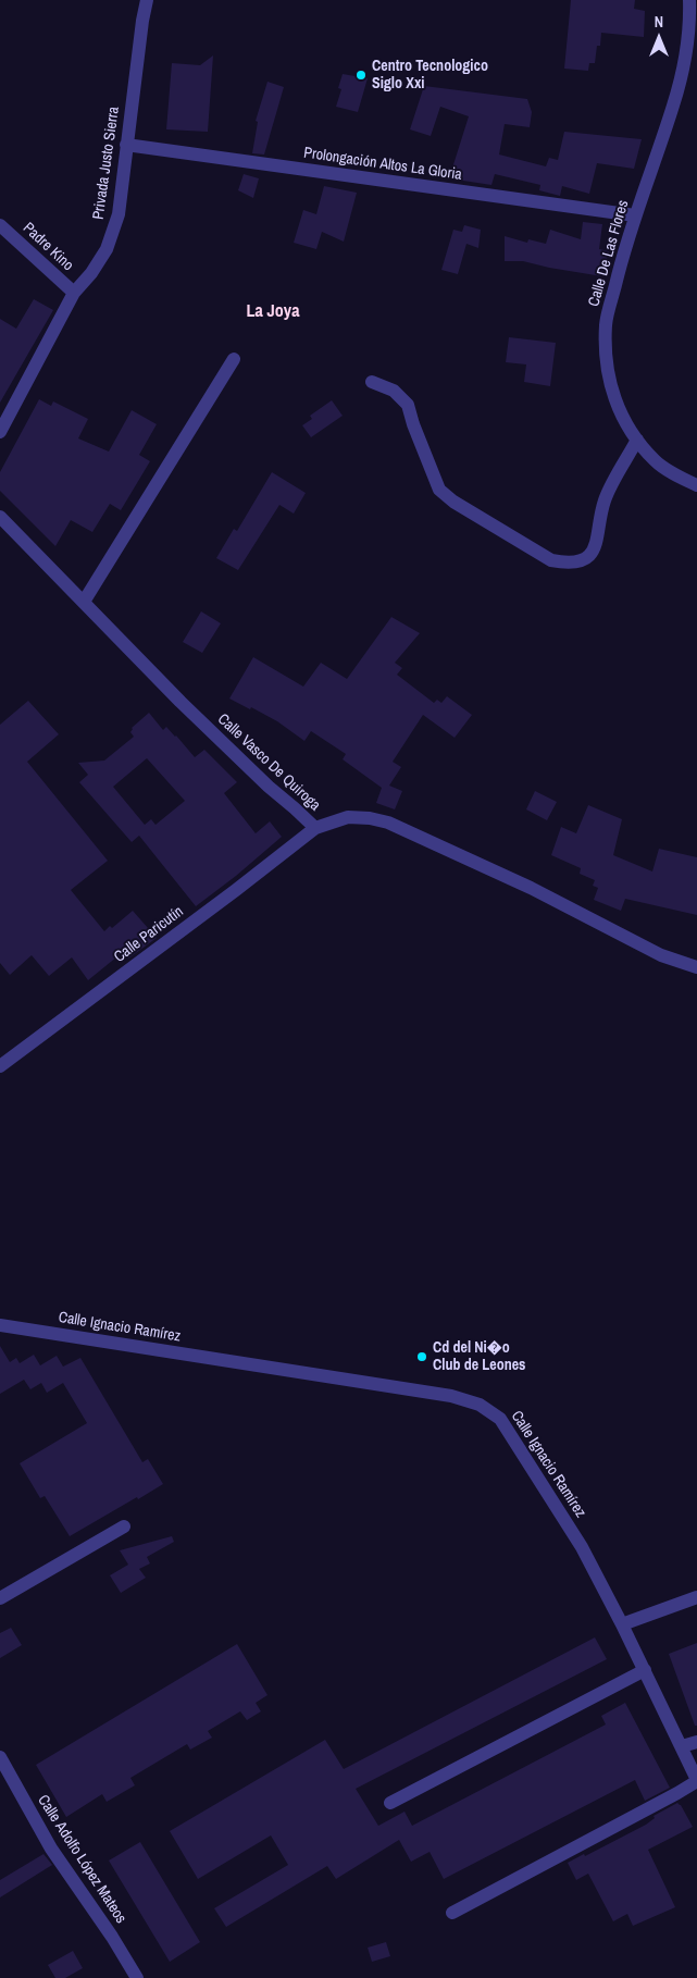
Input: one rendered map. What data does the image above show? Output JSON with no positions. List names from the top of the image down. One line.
{"streets":{"street":["Privada Justo Sierra","Prolongación Altos La Gloria","Padre Kino","Calle De Las Flores","Calle Vasco De Quiroga","Calle Paricutín","Calle Ignacio Ramírez","Calle Adolfo López Mateos"]},"crossings":[["Privada Justo Sierra","Prolongación Altos La Gloria"],["Privada Justo Sierra","Padre Kino"],["Prolongación Altos La Gloria","Calle De Las Flores"],["Calle Vasco De Quiroga","Calle Paricutín"]],"districts":["La Joya"],"places":["Centro Tecnologico Siglo Xxi","Cd del Ni�o Club de Leones"],"north":"top"}
